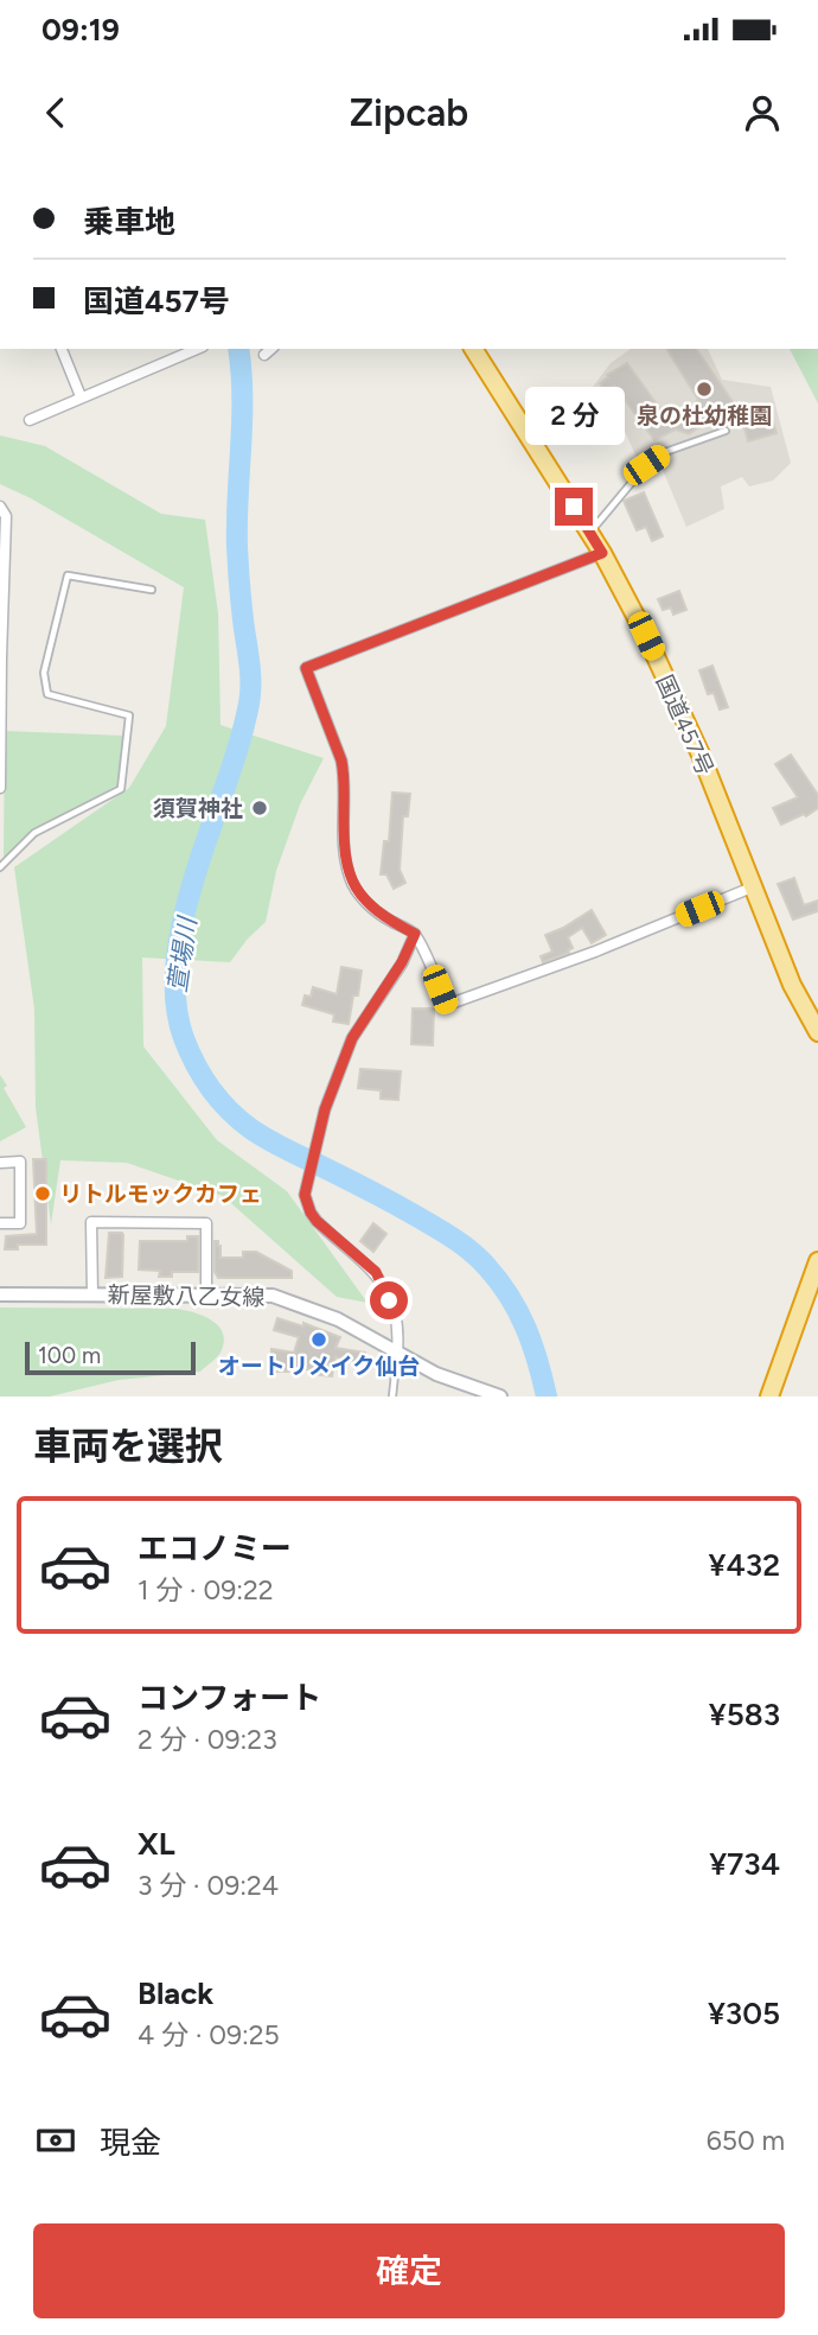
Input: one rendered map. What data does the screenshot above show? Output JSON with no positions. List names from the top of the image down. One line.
{"streets":{"highway":["国道457号"],"street":["新屋敷八乙女線"]},"water":["萱場川"],"places":["泉の杜幼稚園","須賀神社","リトルモックカフェ","オートリメイク仙台"],"scale_bar":"100 m","page":{"status":"09:19","header":"Zipcab","banner":["乗車地","国道457号"],"bubble":"2 分","scale":"100 m","heading":"車両を選択","list":[{"name":"エコノミー","note":"1 分 · 09:22","value":"¥432"},{"name":"コンフォート","note":"2 分 · 09:23","value":"¥583"},{"name":"XL","note":"3 分 · 09:24","value":"¥734"},{"name":"Black","note":"4 分 · 09:25","value":"¥305"}],"pay":["現金","650 m"],"buttons":"確定"}}
